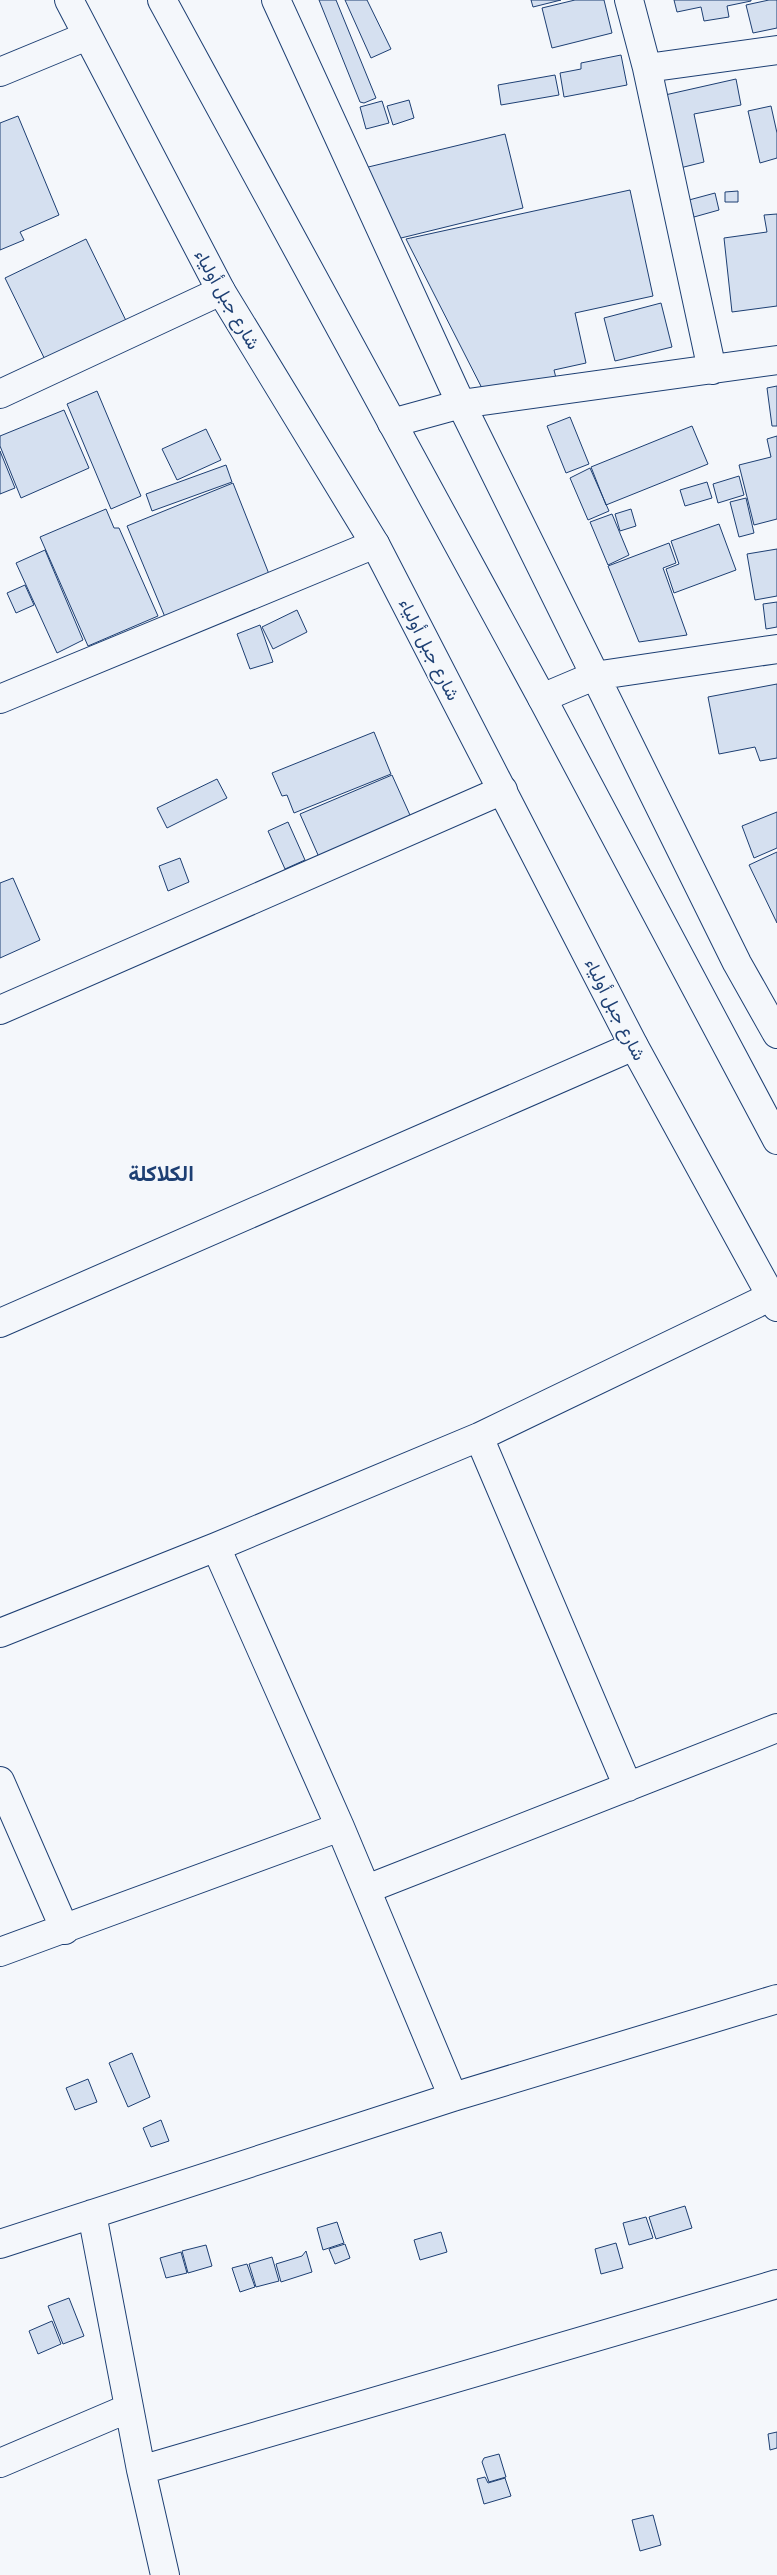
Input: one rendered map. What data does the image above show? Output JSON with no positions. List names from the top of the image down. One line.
{"streets":{"street":["شارع جبل أولياء"]},"districts":["الكلاكلة"]}
